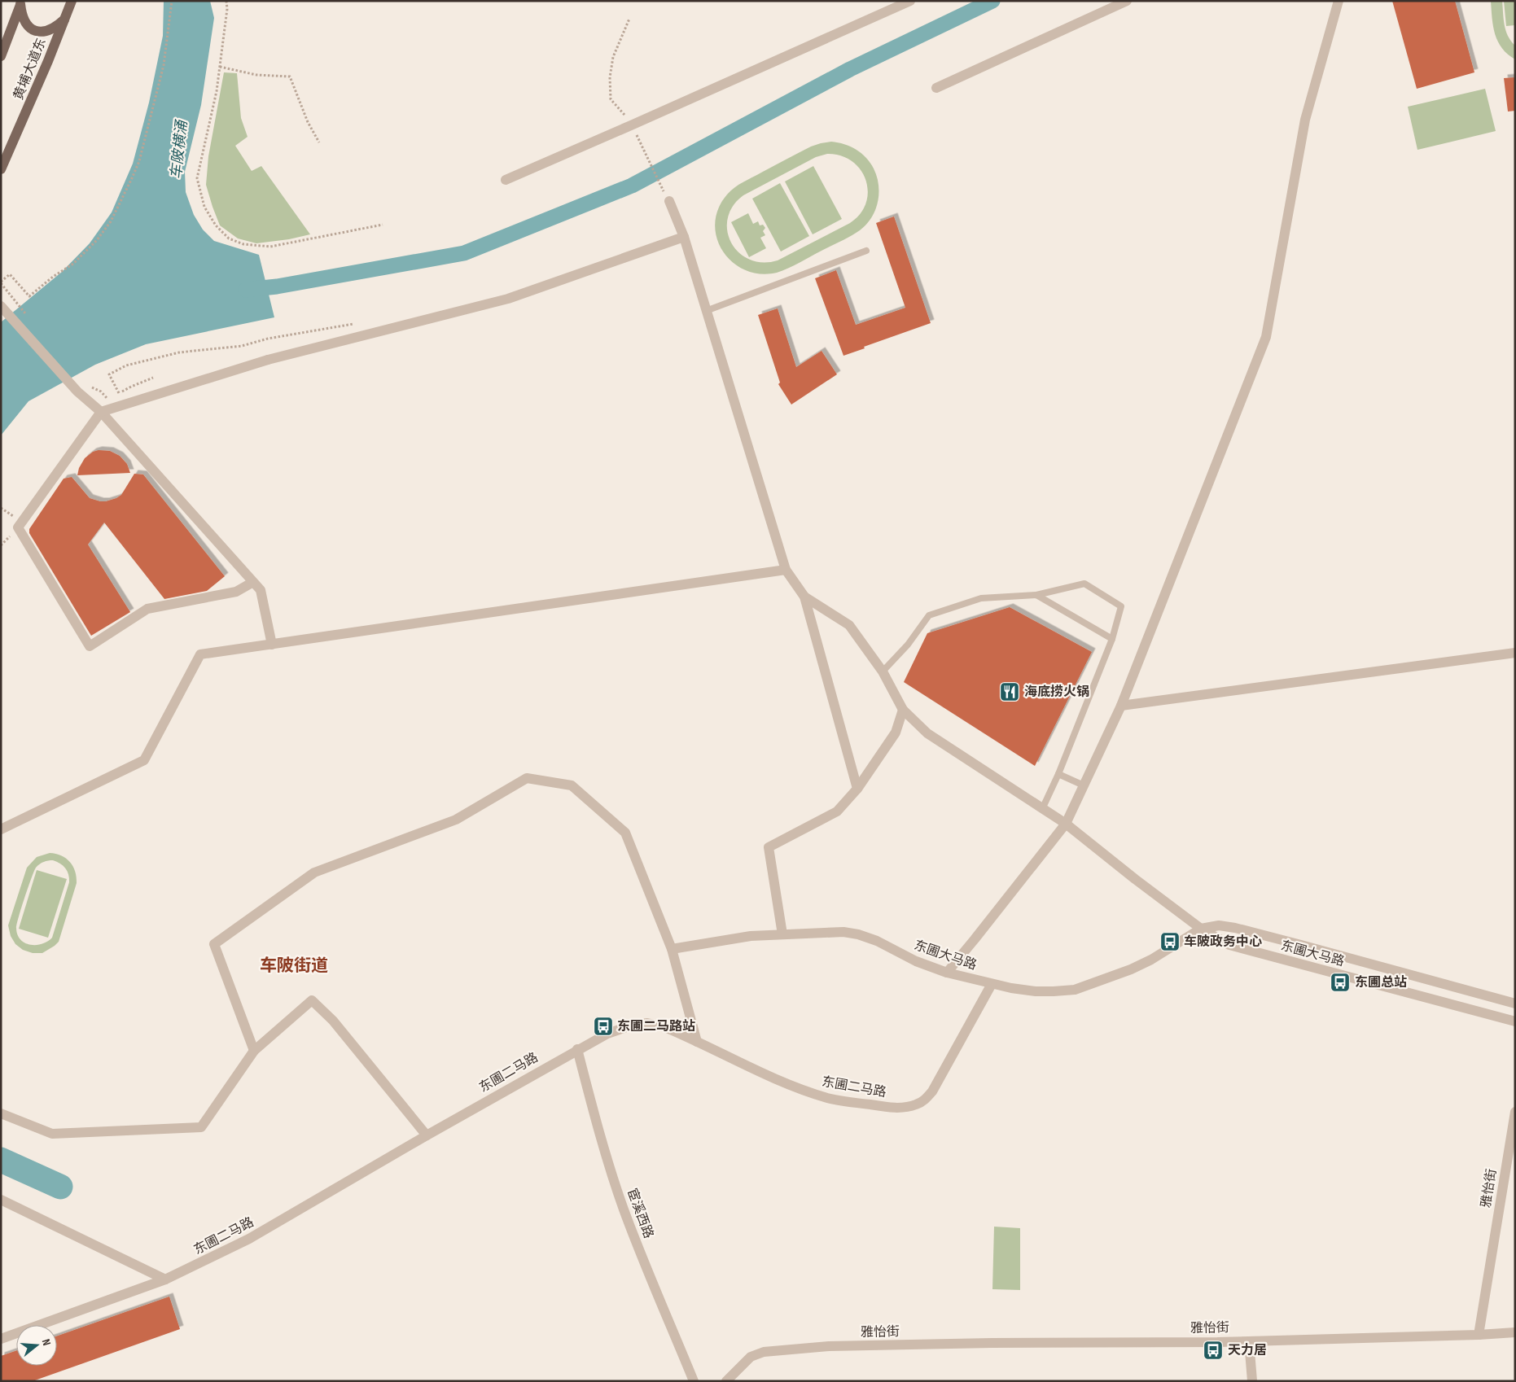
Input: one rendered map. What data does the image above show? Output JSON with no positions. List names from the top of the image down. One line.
{"streets":{"main road":["黄埔大道东"],"street":["东圃大马路","东圃二马路","雅怡街","宦溪西路"]},"crossings":[["东圃大马路","东圃二马路"],["东圃二马路","宦溪西路"]],"districts":["车陂街道"],"water":["车陂横涌"],"places":{"restaurant":["海底捞火锅"],"bus stop":["车陂政务中心","东圃总站","东圃二马路站","天力居"]},"north":"right"}
